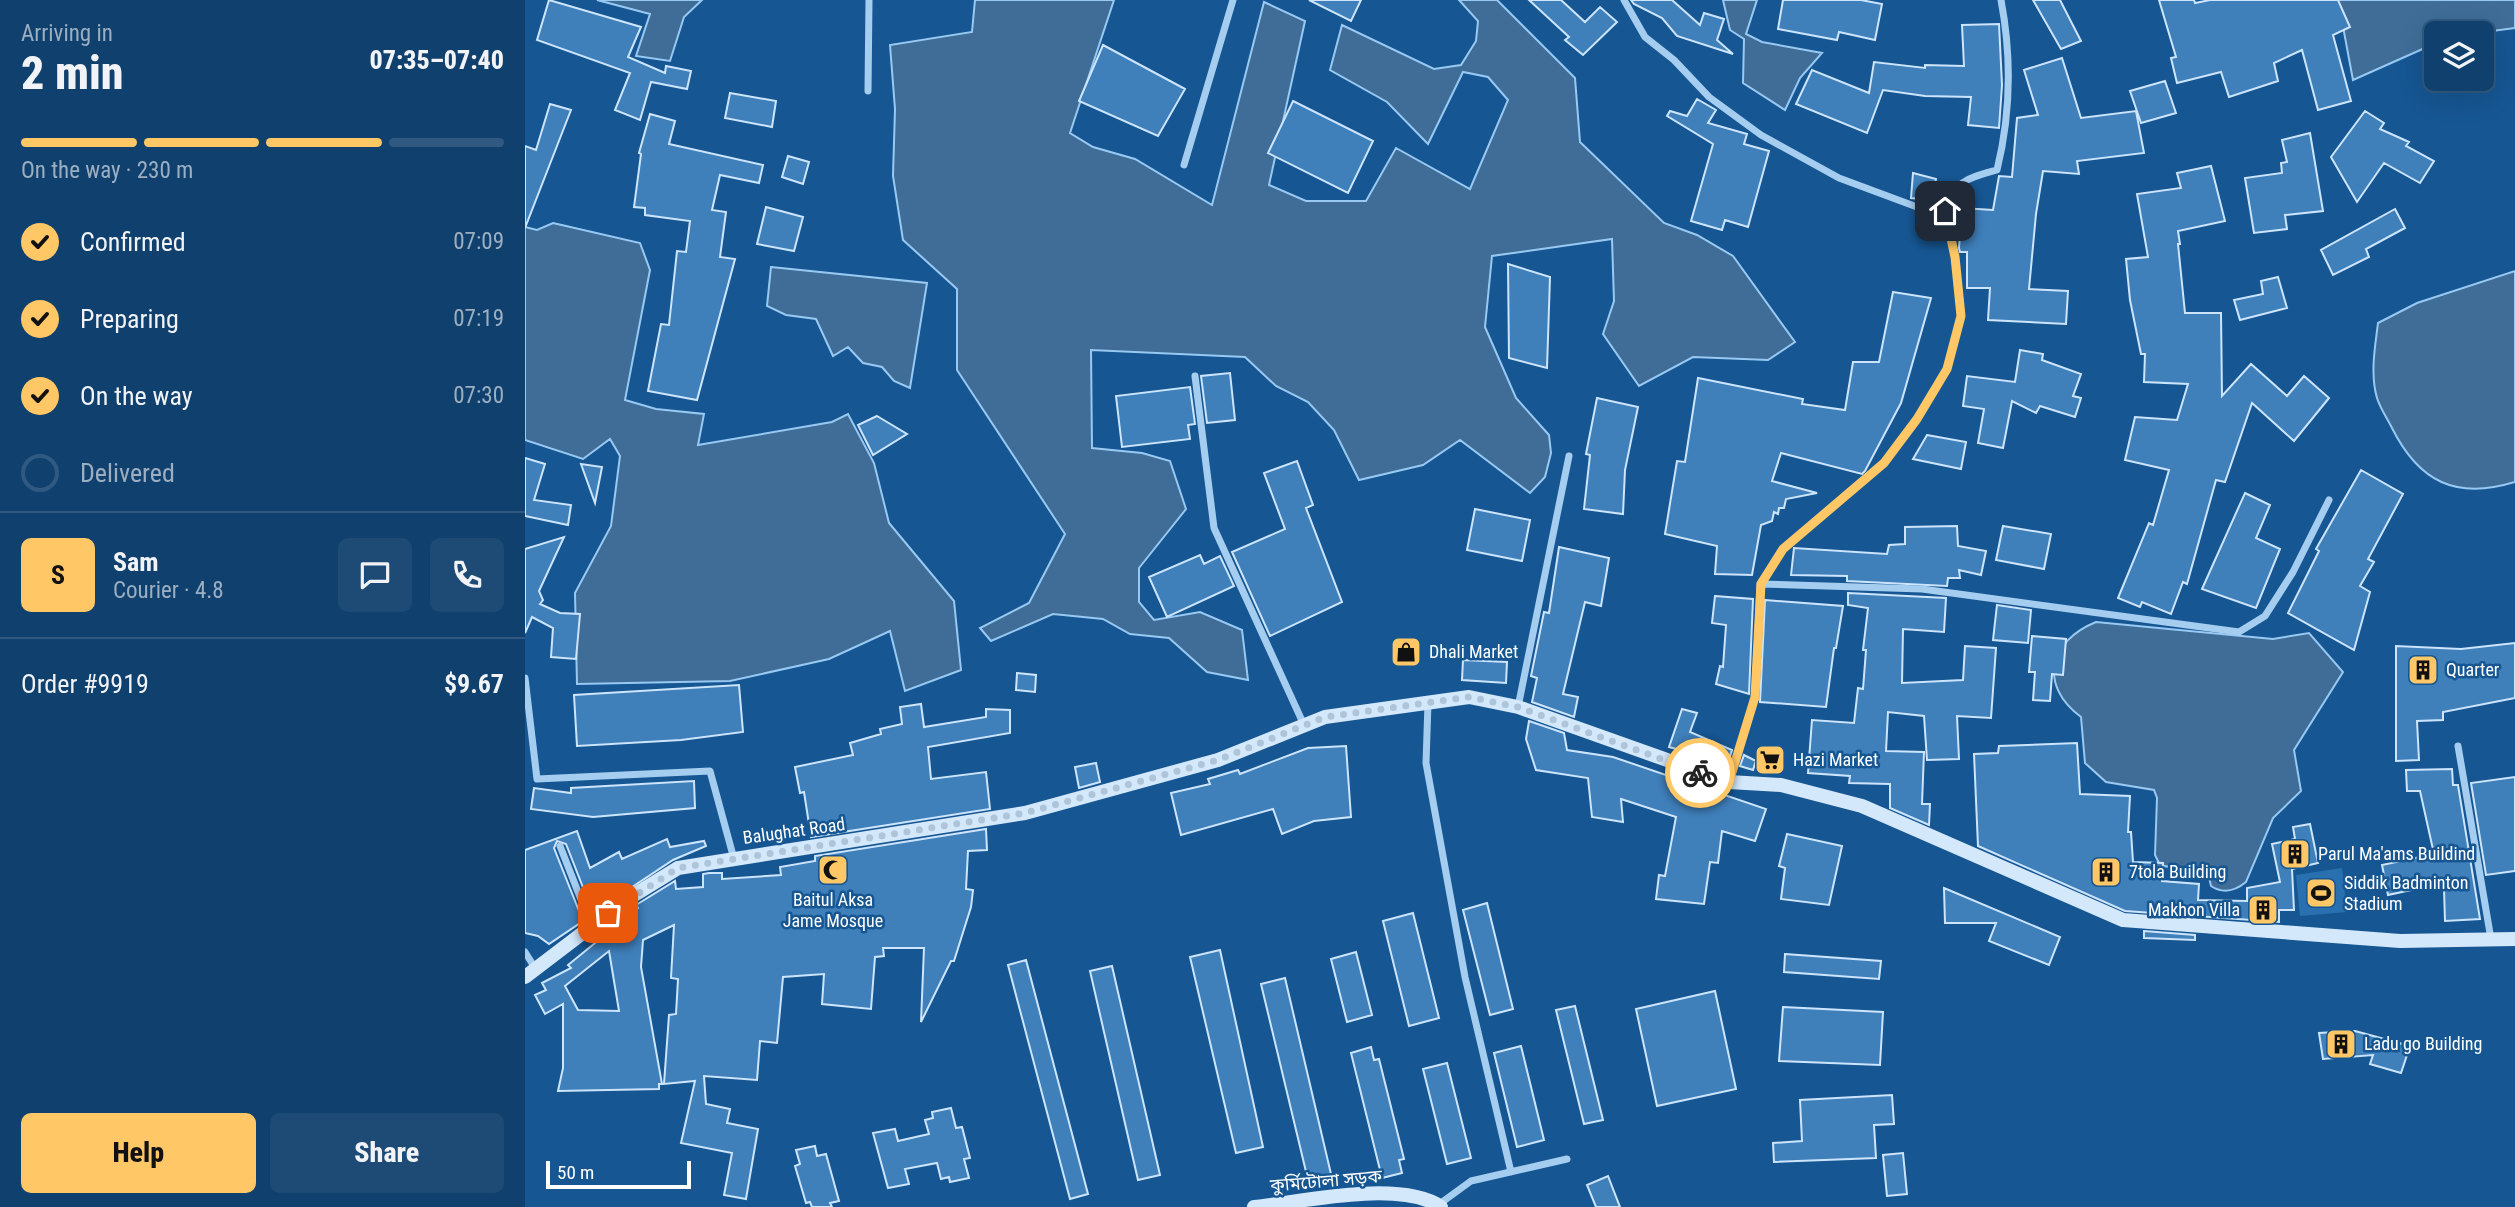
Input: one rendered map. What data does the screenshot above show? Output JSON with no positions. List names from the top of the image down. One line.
{"streets":{"street":["Balughat Road","কুর্মিটোলা সড়ক"]},"places":{"shop":["Dhali Market"],"building":["Quarter","Parul Ma'ams Buildind","7tola Building","Makhon Villa","Ladu go Building"],"supermarket":["Hazi Market"],"mosque":["Baitul Aksa Jame Mosque"],"sports":["Siddik Badminton Stadium"]},"scale_bar":"50 m","page":{"heading":["2 min","Arriving in","07:35–07:40"],"panel":["Sam","Courier · 4.8","Order #9919","$9.67"],"bar":"On the way · 230 m","list":[["Confirmed","07:09"],["Preparing","07:19"],["On the way","07:30"],"Delivered"],"round":"S","buttons":["Help","Share"],"scale":"50 m"}}
